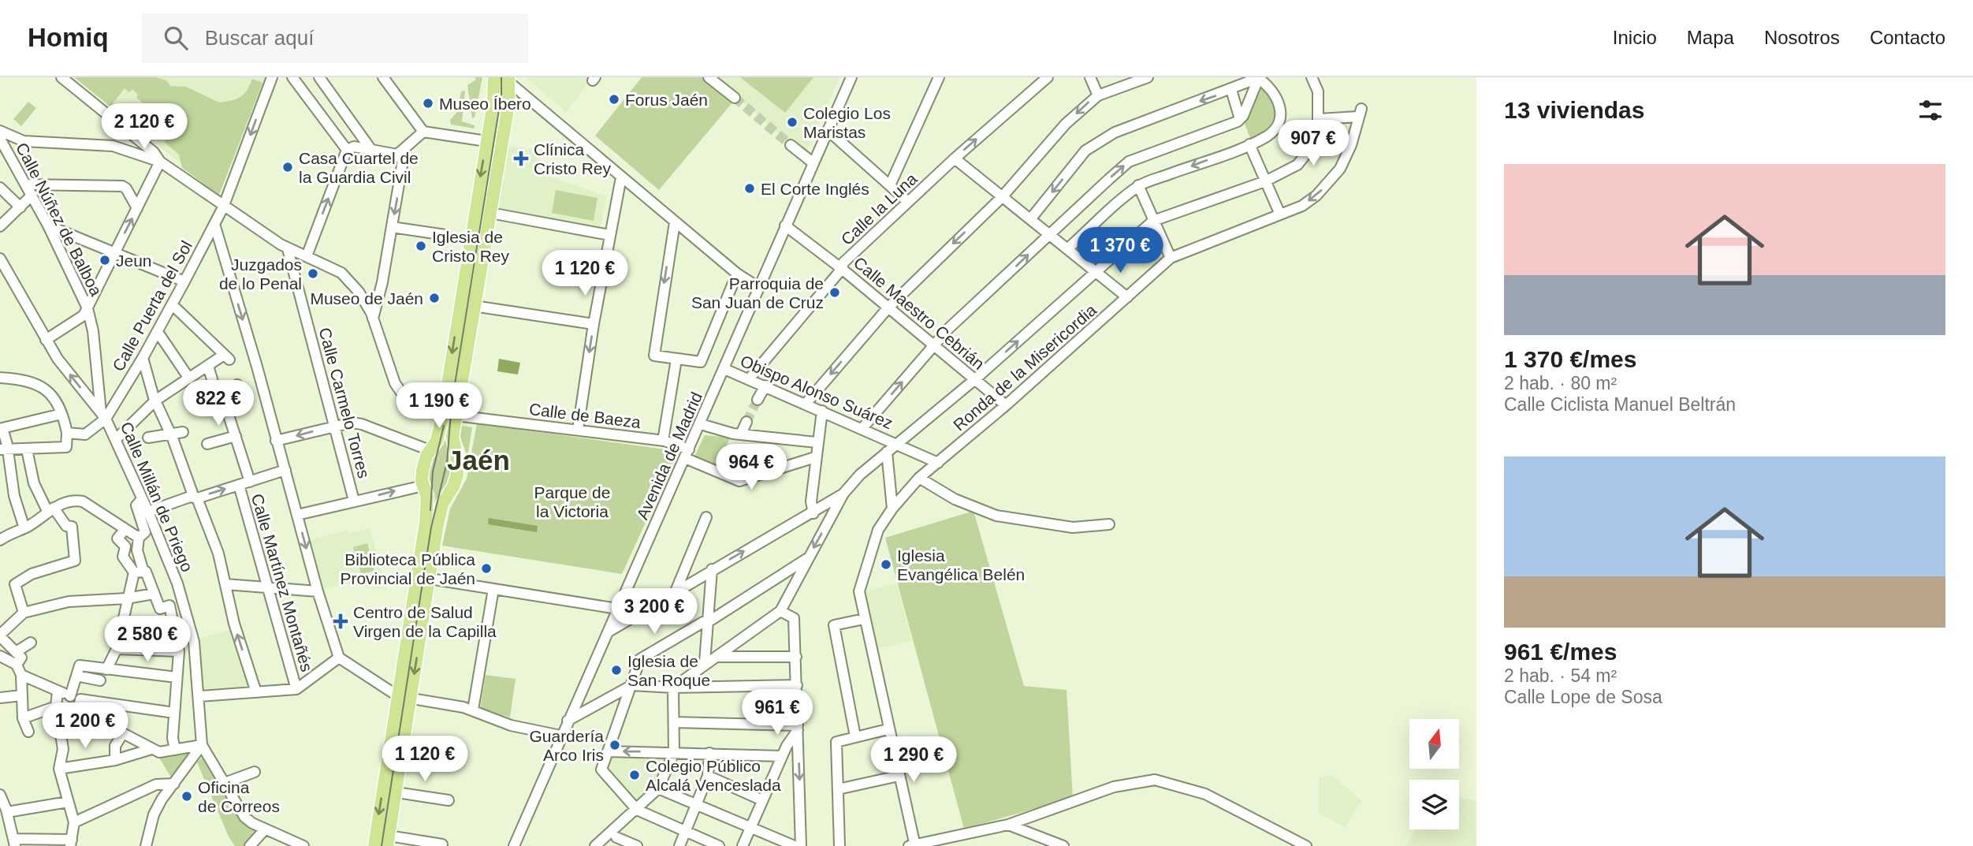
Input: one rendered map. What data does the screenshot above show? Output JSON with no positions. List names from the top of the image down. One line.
{"streets":{"street":["Calle la Luna","Calle Núñez de Balboa","Calle Puerta del Sol","Calle Maestro Cebrián","Ronda de la Misericordia","Obispo Alonso Suárez","Calle Carmelo Torres","Calle de Baeza","Avenida de Madrid","Calle Millán de Priego","Calle Martínez Montañés"]},"crossings":[["Calle la Luna","Calle Maestro Cebrián"],["Calle la Luna","Obispo Alonso Suárez"],["Calle Núñez de Balboa","Calle Puerta del Sol"],["Calle Núñez de Balboa","Calle Millán de Priego"],["Calle Puerta del Sol","Calle de Baeza"],["Calle Puerta del Sol","Calle Millán de Priego"],["Calle Maestro Cebrián","Ronda de la Misericordia"],["Calle Maestro Cebrián","Avenida de Madrid"],["Ronda de la Misericordia","Obispo Alonso Suárez"],["Obispo Alonso Suárez","Avenida de Madrid"],["Calle Carmelo Torres","Calle de Baeza"],["Calle de Baeza","Avenida de Madrid"]],"one_way":["Calle Puerta del Sol"],"districts":["Jaén"],"parks":["Parque de la Victoria"],"places":{"other":["Forus Jaén","Museo Íbero","Colegio Los Maristas","Casa Cuartel de la Guardia Civil","El Corte Inglés","Iglesia de Cristo Rey","Jeun","Juzgados de lo Penal","Parroquia de San Juan de Cruz","Museo de Jaén","Iglesia Evangélica Belén","Biblioteca Pública Provincial de Jaén","Iglesia de San Roque","Guardería Arco Iris","Colegio Público Alcalá Venceslada","Oficina de Correos"],"health":["Clínica Cristo Rey","Centro de Salud Virgen de la Capilla"]},"north":"top","page":{"header":"Homiq","search":"Buscar aquí","nav":["Inicio","Mapa","Nosotros","Contacto"],"heading":"13 viviendas","price":["2 120 €","907 €","1 370 €","1 120 €","822 €","1 190 €","964 €","3 200 €","2 580 €","961 €","1 200 €","1 120 €","1 290 €"],"list":[{"name":"1 370 €/mes","note":"2 hab. · 80 m² · Calle Ciclista Manuel Beltrán"},{"name":"961 €/mes","note":"2 hab. · 54 m² · Calle Lope de Sosa"}]}}
